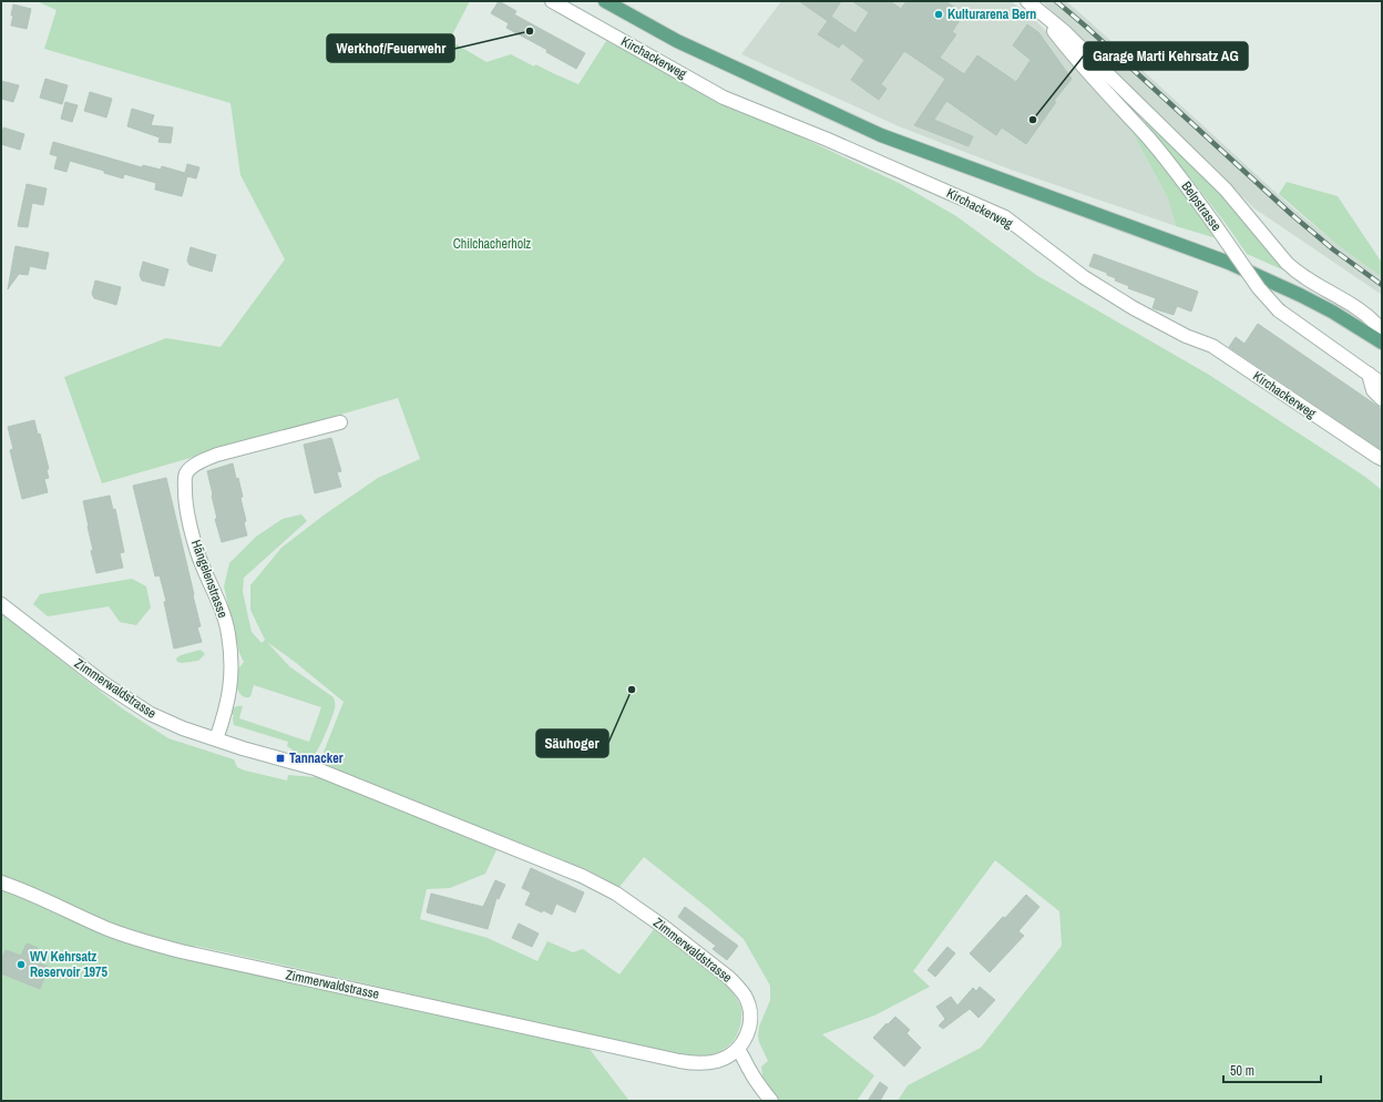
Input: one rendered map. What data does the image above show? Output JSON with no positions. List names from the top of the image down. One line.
{"streets":{"street":["Kirchackerweg","Belpstrasse","Hängelenstrasse","Zimmerwaldstrasse"]},"crossings":[["Hängelenstrasse","Zimmerwaldstrasse"]],"parks":["Chilchacherholz"],"places":{"other":["Kulturarena Bern","Werkhof/Feuerwehr","Garage Marti Kehrsatz AG","Säuhoger","WV Kehrsatz Reservoir 1975"],"transit":["Tannacker"]},"scale_bar":"50 m"}
